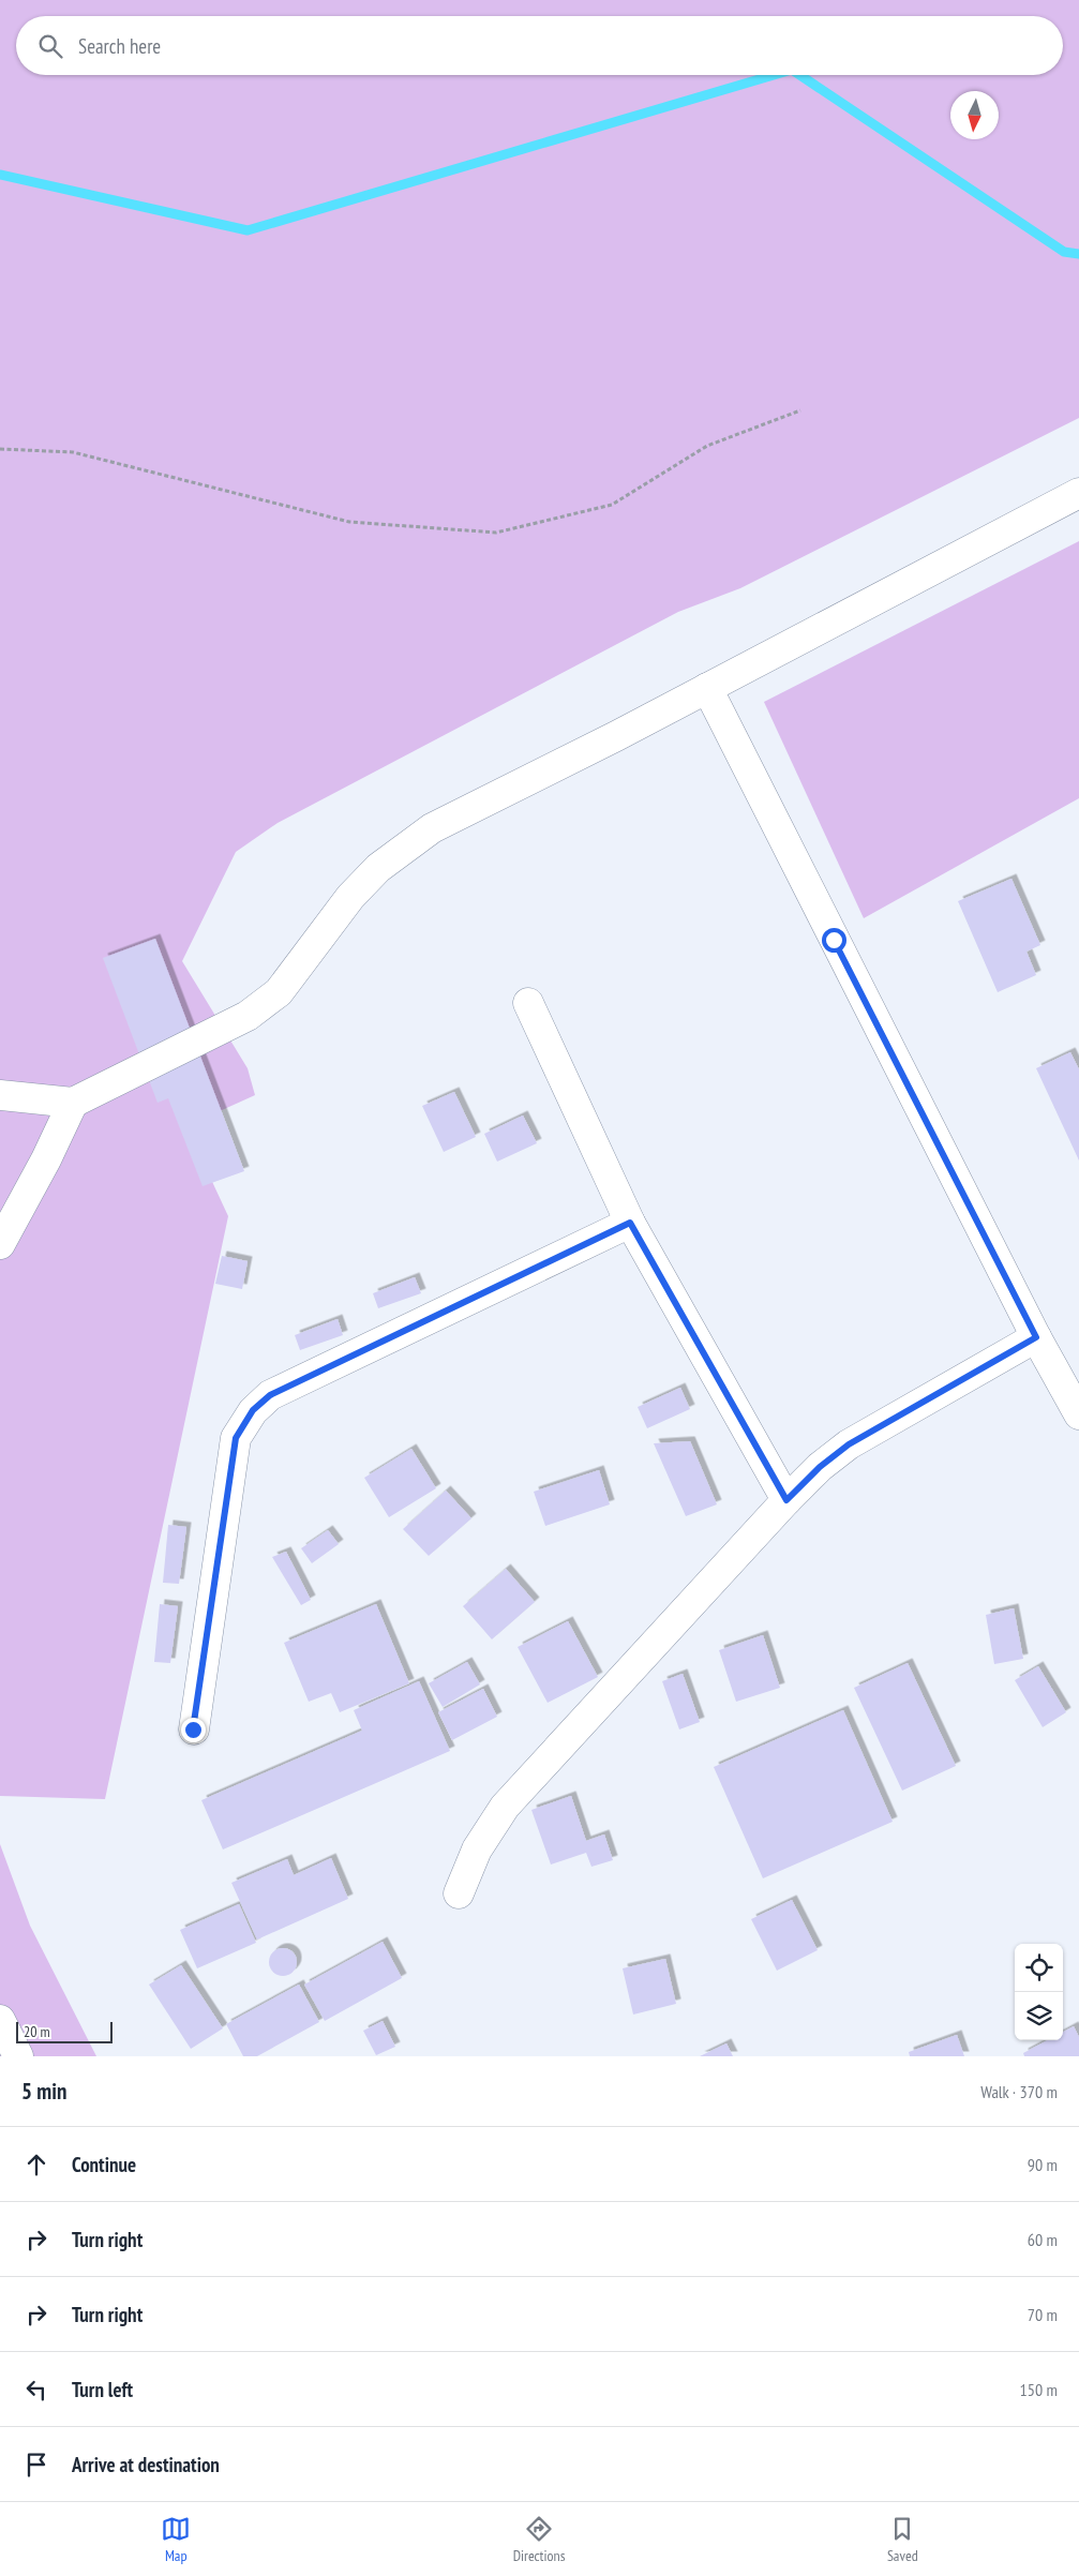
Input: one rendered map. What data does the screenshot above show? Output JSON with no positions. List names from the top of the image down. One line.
{"scale_bar":"20 m","north":"bottom","page":{"search":"Search here","scale":"20 m","heading":["5 min","Walk · 370 m"],"list":[["Continue","90 m"],["Turn right","60 m"],["Turn right","70 m"],["Turn left","150 m"],"Arrive at destination"],"nav":["Map","Directions","Saved"]}}
